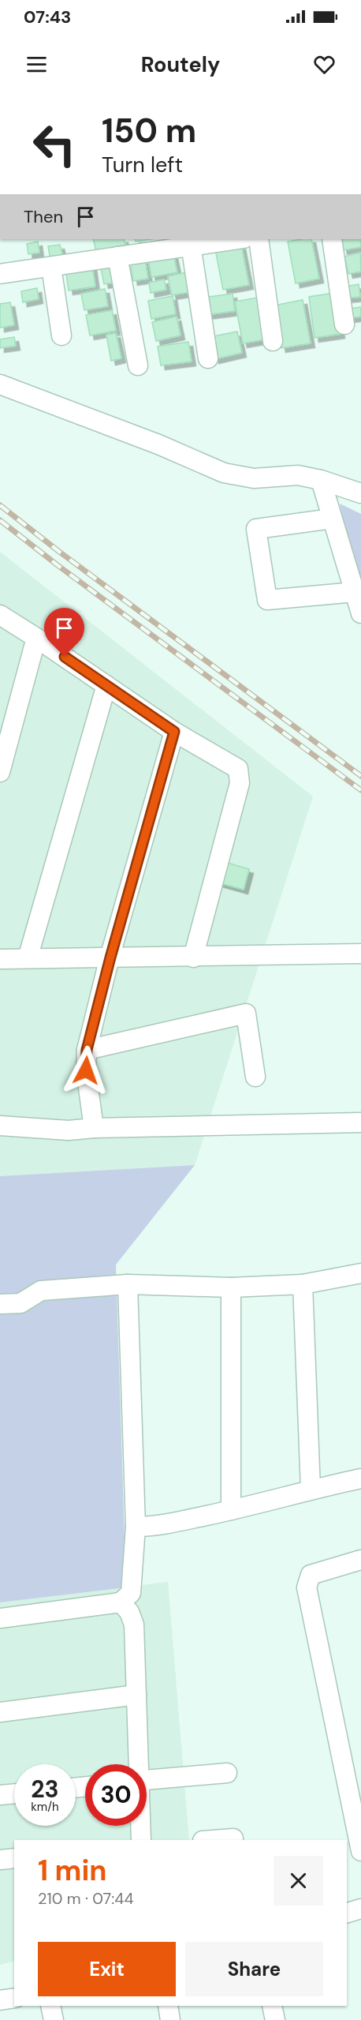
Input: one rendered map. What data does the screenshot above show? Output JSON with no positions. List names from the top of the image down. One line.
{"page":{"status":"07:43","header":"Routely","turn":["150 m","Turn left"],"then":"Then","speed":"23 km/h","limit":"30","heading":["1 min","210 m · 07:44"],"buttons":["Exit","Share"]}}
